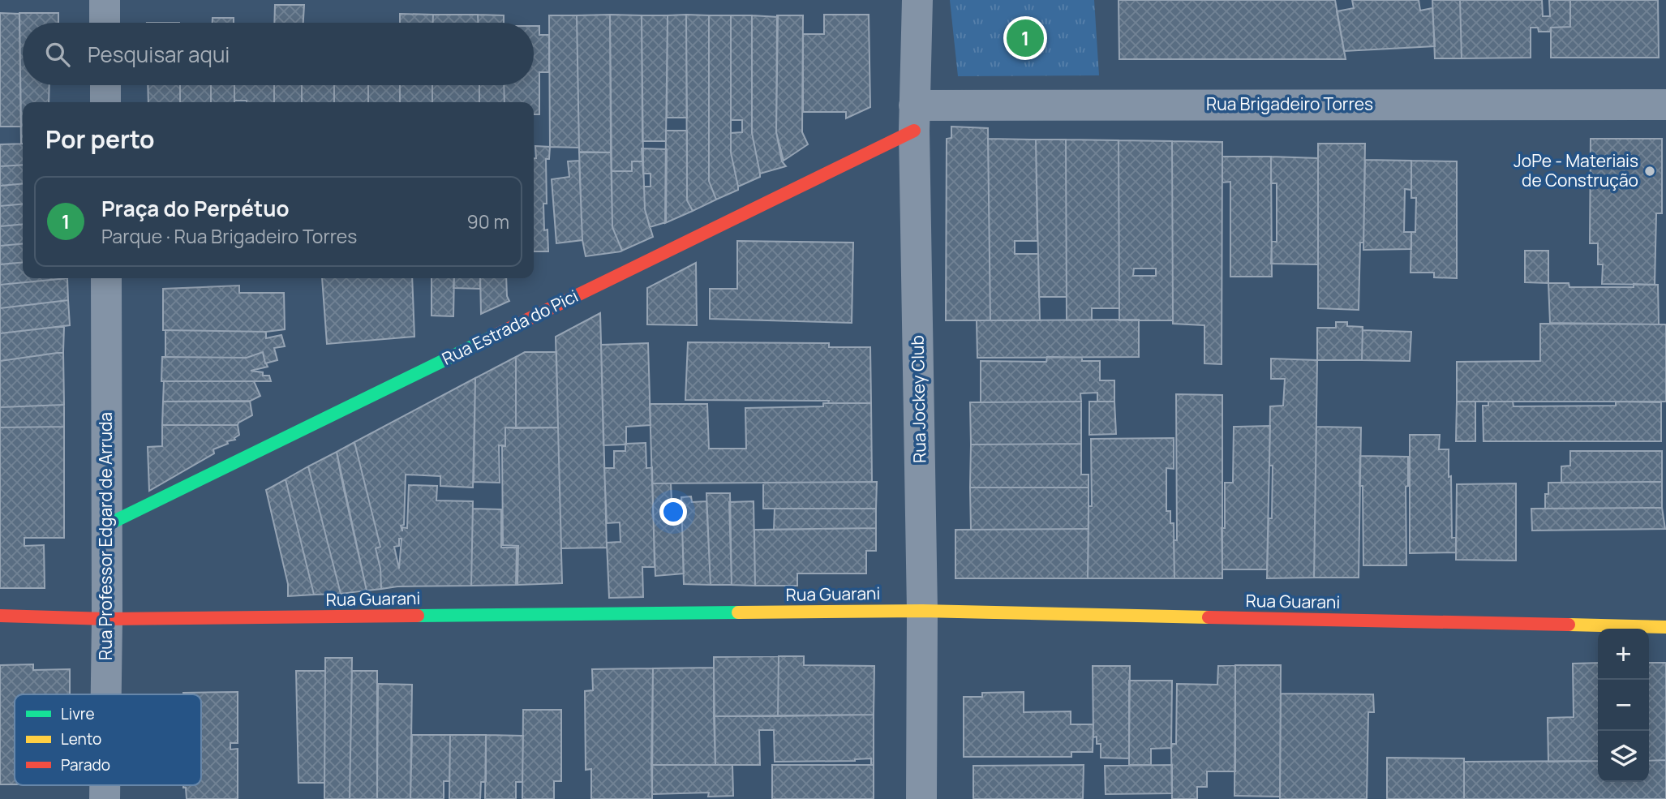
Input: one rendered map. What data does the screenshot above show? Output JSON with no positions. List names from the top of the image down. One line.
{"streets":{"street":["Rua Brigadeiro Torres","Rua Estrada do Pici","Rua Jockey Club","Rua Professor Edgard de Arruda","Rua Guarani"]},"crossings":[["Rua Brigadeiro Torres","Rua Estrada do Pici"],["Rua Brigadeiro Torres","Rua Jockey Club"],["Rua Estrada do Pici","Rua Jockey Club"],["Rua Estrada do Pici","Rua Professor Edgard de Arruda"],["Rua Jockey Club","Rua Guarani"],["Rua Professor Edgard de Arruda","Rua Guarani"]],"places":["JoPe - Materiais de Construção"],"legend":["Livre","Lento","Parado"],"page":{"pins":"1","search":"Pesquisar aqui","heading":"Por perto","list":[{"mark":"1","name":"Praça do Perpétuo","note":"Parque · Rua Brigadeiro Torres","value":"90 m"}],"map_buttons":["+","−"]}}
